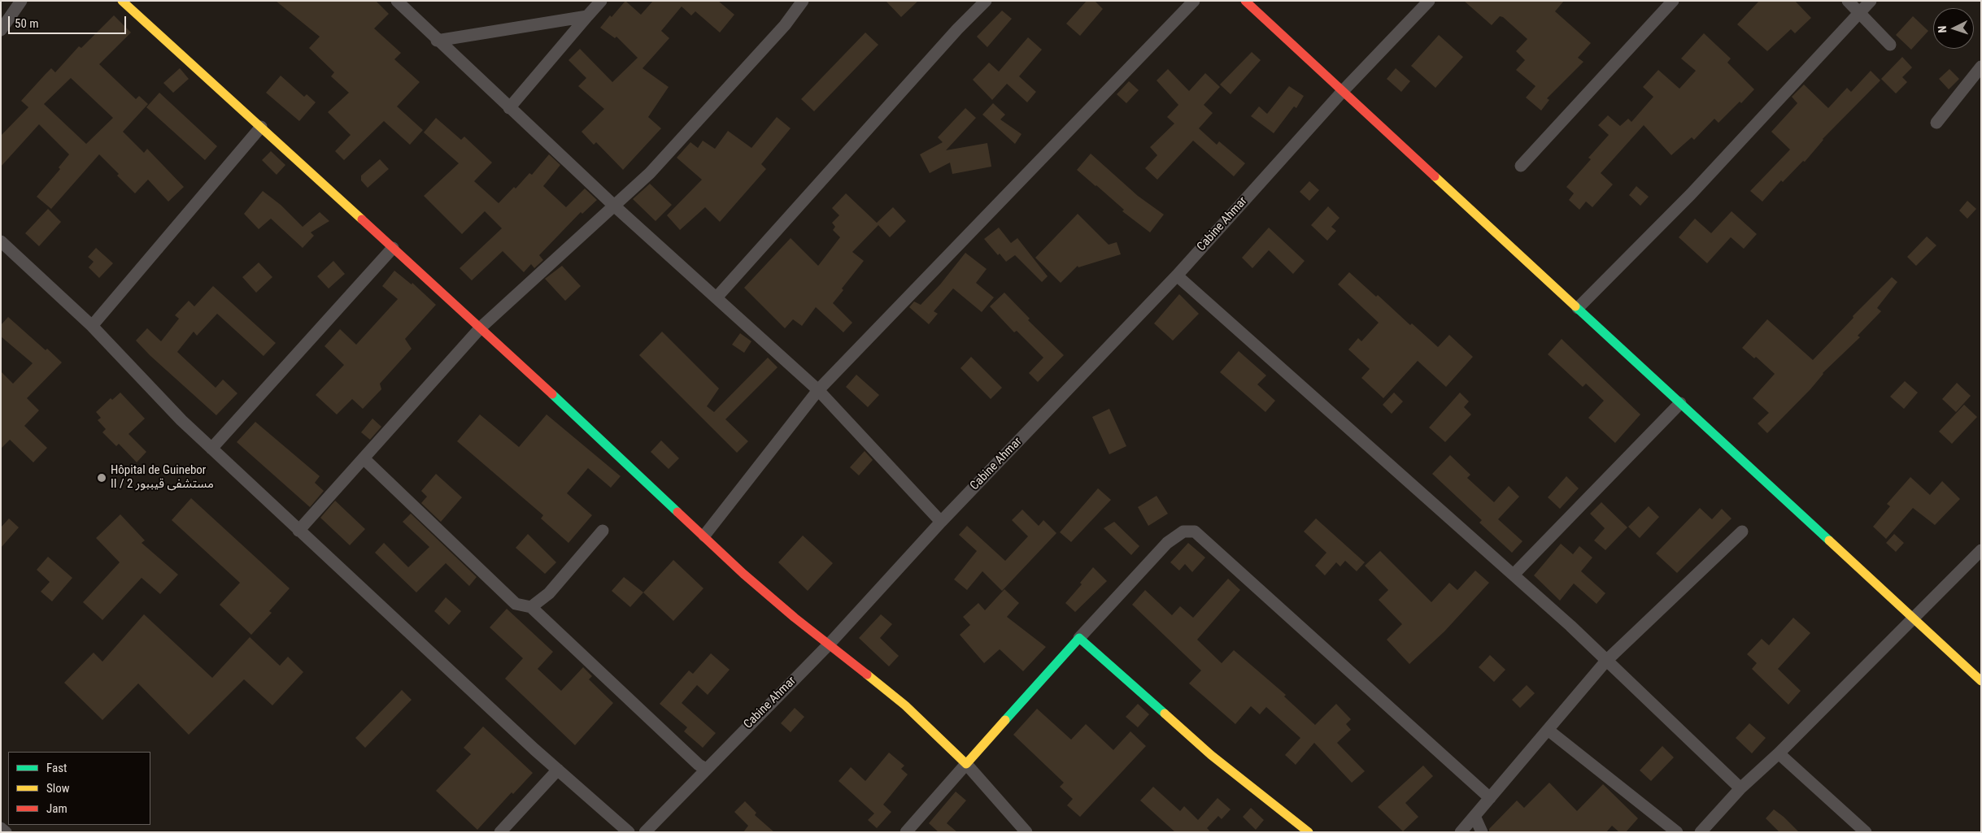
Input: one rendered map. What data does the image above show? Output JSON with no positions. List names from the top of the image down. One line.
{"streets":{"street":["Cabine Ahmar"]},"places":["Hôpital de Guinebor II / مستشفى قيببور 2"],"legend":["Fast","Slow","Jam"],"scale_bar":"50 m","north":"left"}
